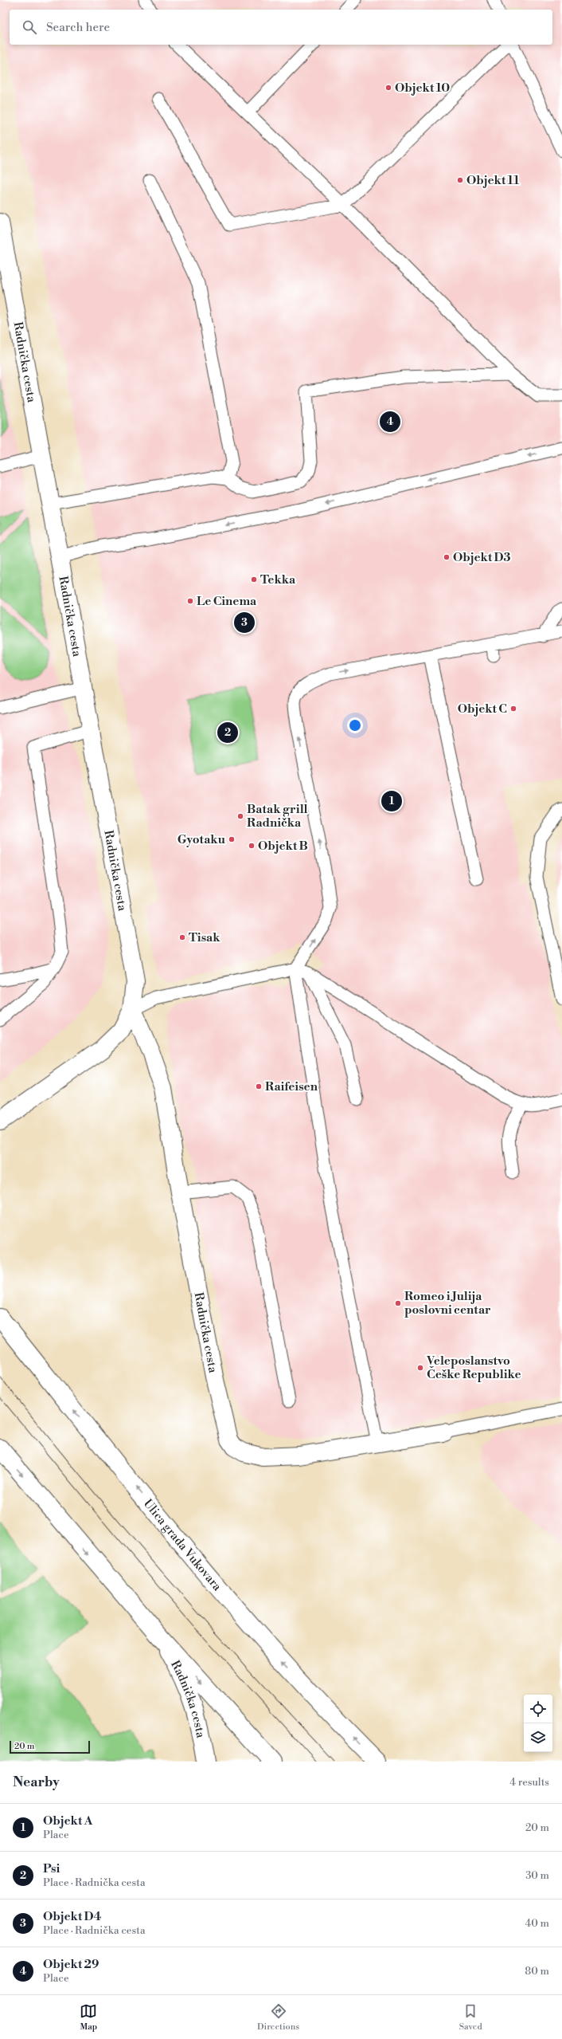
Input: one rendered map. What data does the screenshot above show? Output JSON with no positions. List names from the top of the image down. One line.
{"streets":{"street":["Radnička cesta","Ulica grada Vukovara"]},"places":["Objekt 10","Objekt 11","Objekt D3","Tekka","Le Cinema","Objekt C","Batak grill Radnička","Gyotaku","Objekt B","Tisak","Raifeisen","Romeo i Julija poslovni centar","Veleposlanstvo Češke Republike"],"scale_bar":"20 m","page":{"search":"Search here","pins":["4","3","2","1"],"scale":"20 m","heading":["Nearby","4 results"],"list":[{"mark":"1","name":"Objekt A","note":"Place","value":"20 m"},{"mark":"2","name":"Psi","note":"Place · Radnička cesta","value":"30 m"},{"mark":"3","name":"Objekt D4","note":"Place · Radnička cesta","value":"40 m"},{"mark":"4","name":"Objekt 29","note":"Place","value":"80 m"}],"nav":["Map","Directions","Saved"]}}
